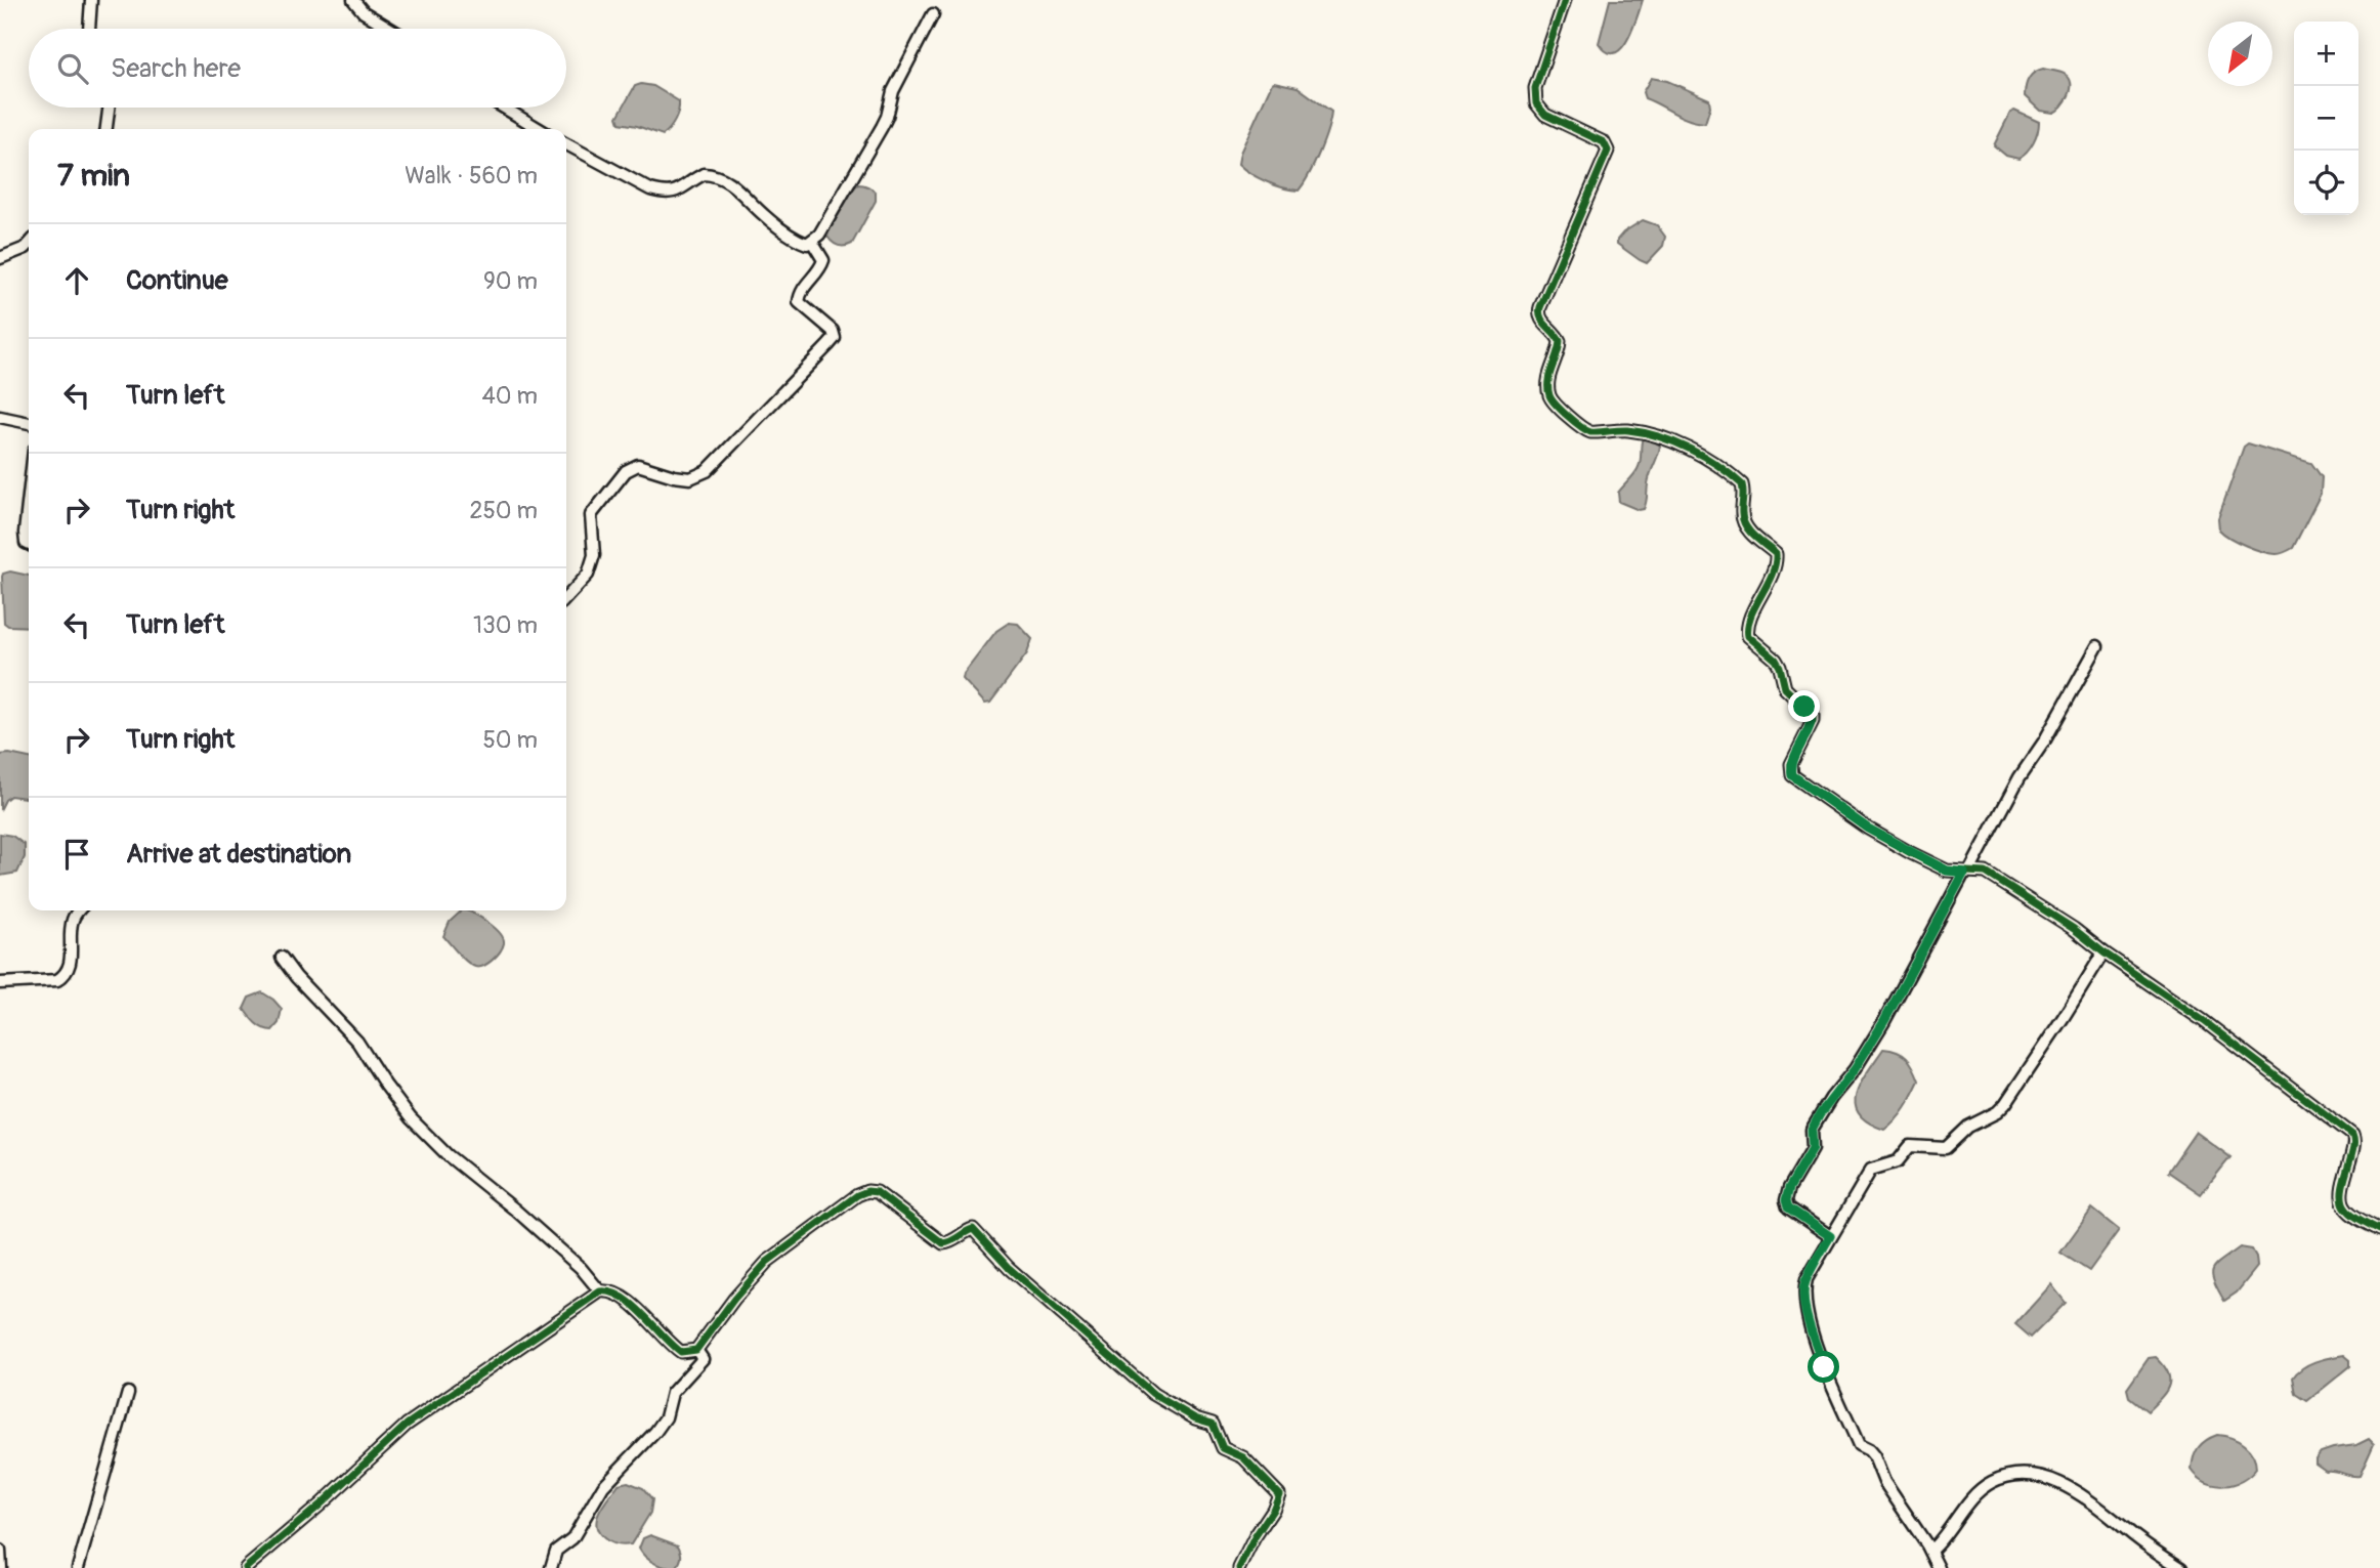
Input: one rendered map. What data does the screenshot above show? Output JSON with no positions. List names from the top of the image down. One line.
{"north":"bottom left","page":{"map_buttons":["+","−"],"search":"Search here","heading":["7 min","Walk · 560 m"],"list":[["Continue","90 m"],["Turn left","40 m"],["Turn right","250 m"],["Turn left","130 m"],["Turn right","50 m"],"Arrive at destination"]}}
